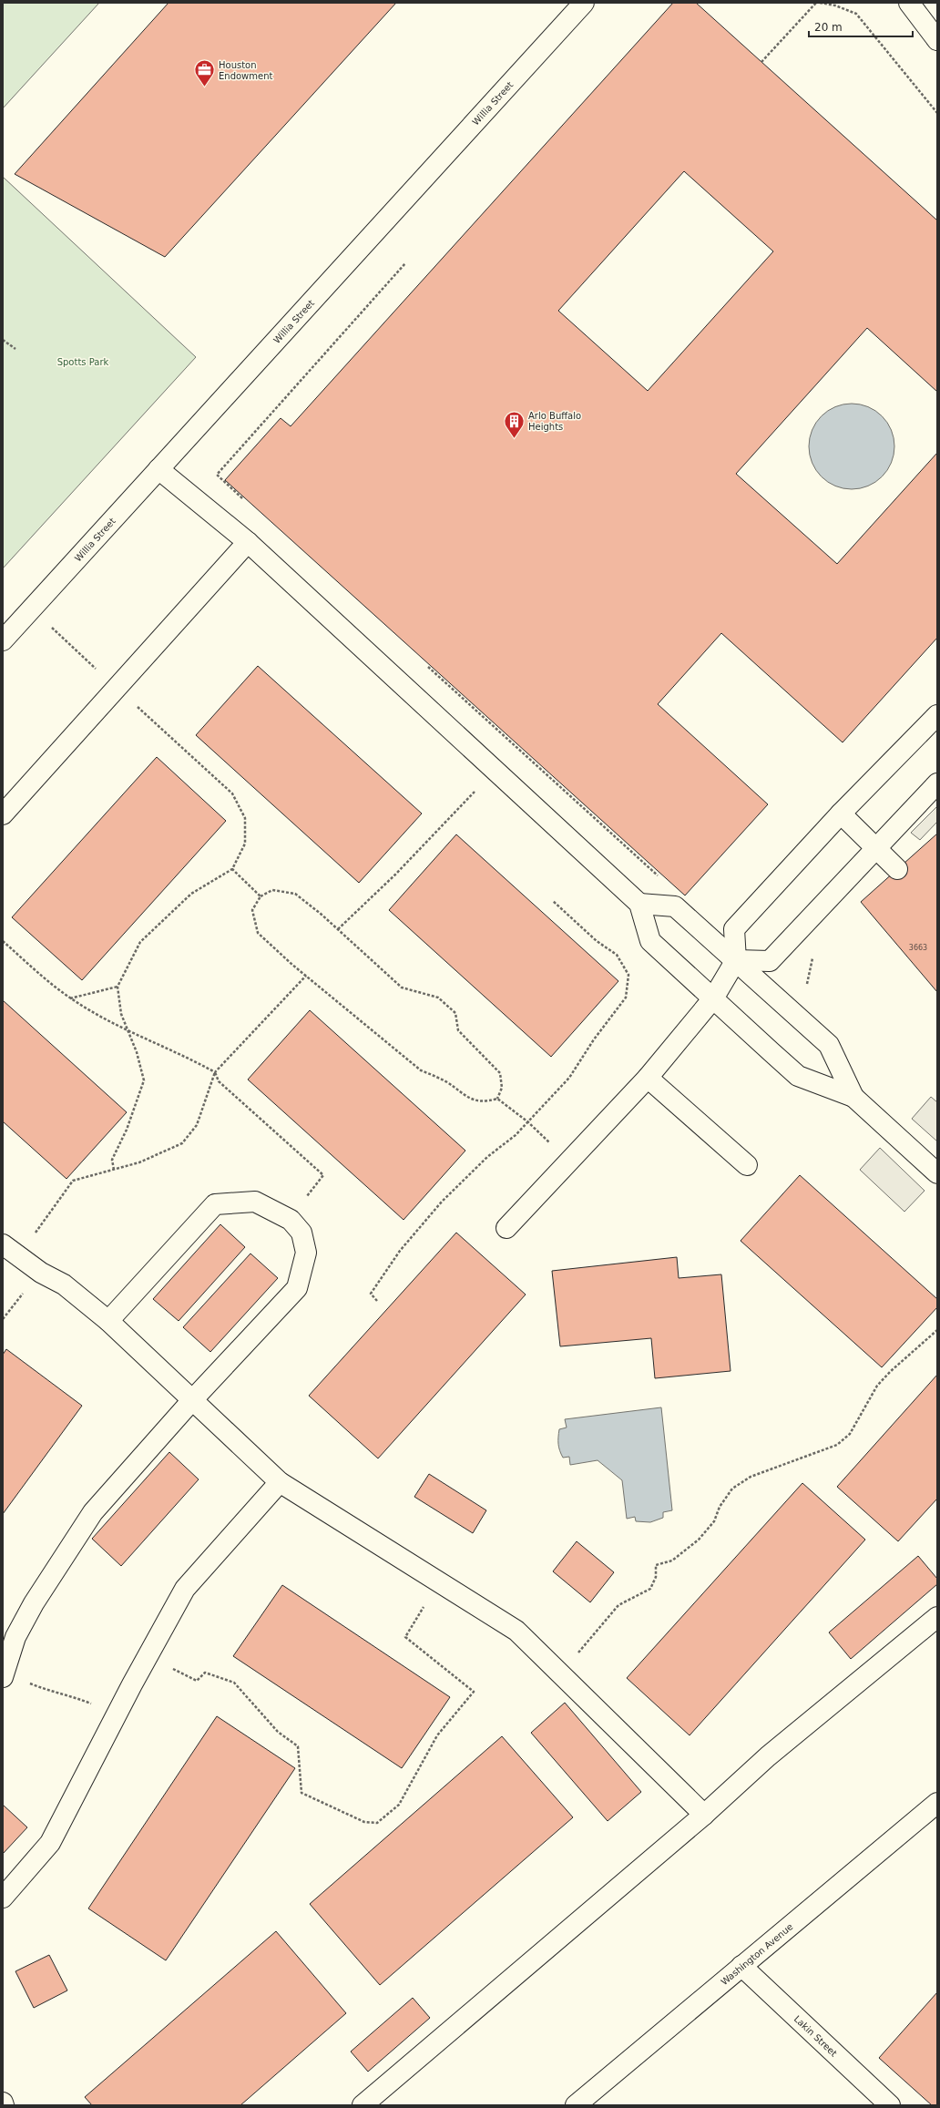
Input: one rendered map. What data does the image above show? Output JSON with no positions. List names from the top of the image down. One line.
{"streets":{"street":["Willia Street","Washington Avenue","Lakin Street"]},"crossings":[["Washington Avenue","Lakin Street"]],"parks":["Spotts Park"],"places":{"office":["Houston Endowment"],"building":["Arlo Buffalo Heights"]},"house_numbers":["3663"],"scale_bar":"20 m"}
